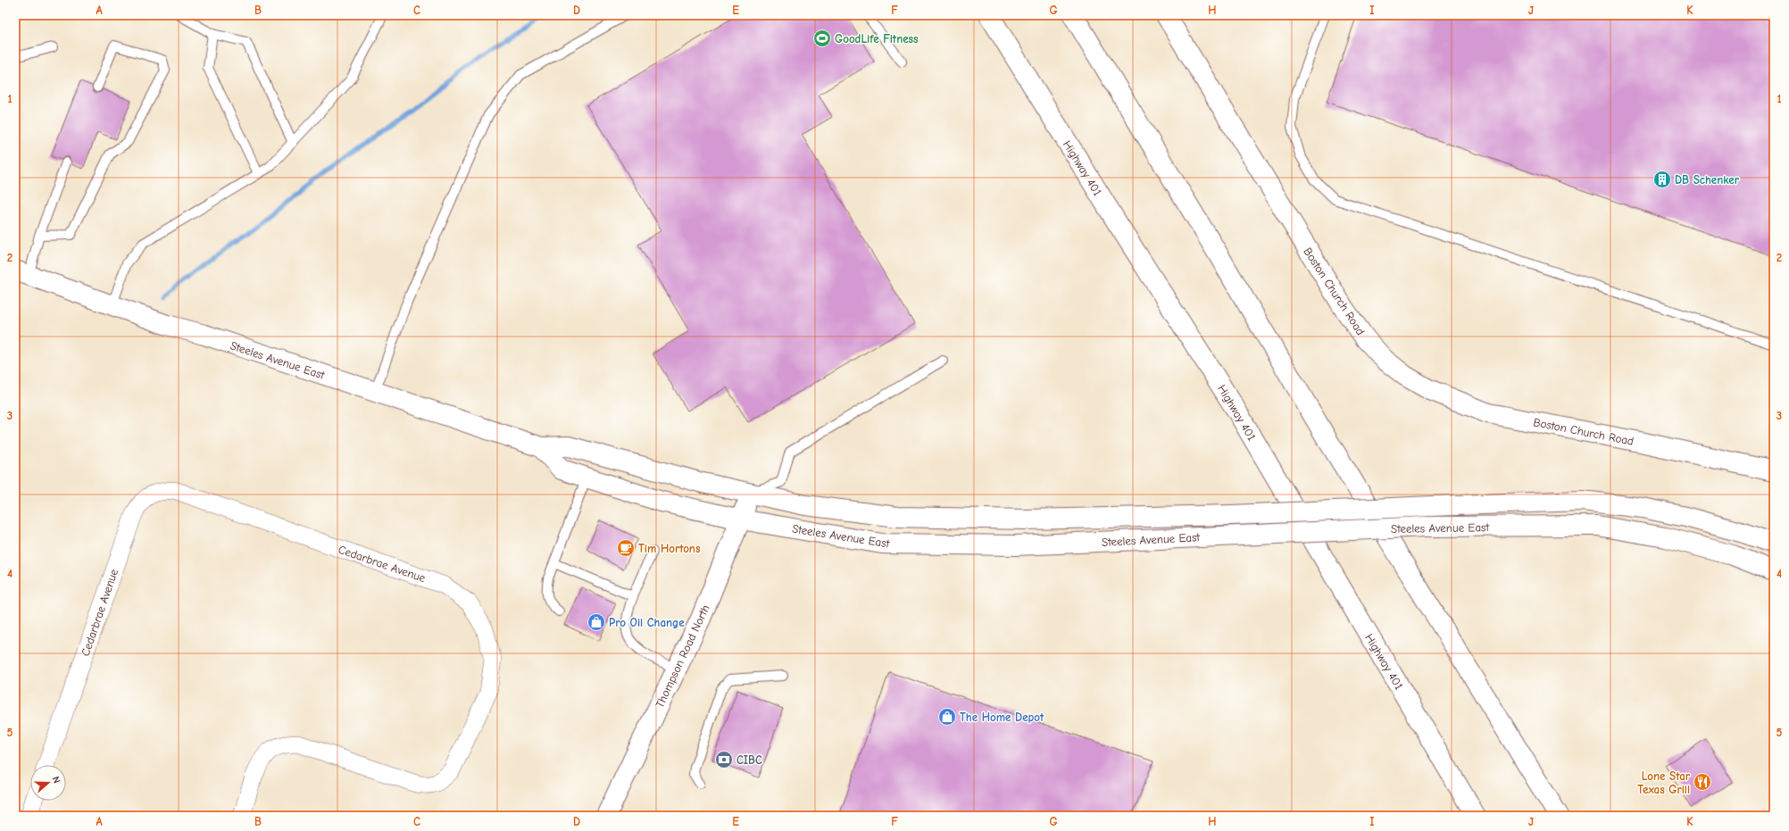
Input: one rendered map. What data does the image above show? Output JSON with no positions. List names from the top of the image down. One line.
{"streets":{"main road":["Highway 401","Boston Church Road","Steeles Avenue East","Thompson Road North"],"street":["Cedarbrae Avenue"]},"crossings":[["Steeles Avenue East","Thompson Road North"]],"places":{"sports":["GoodLife Fitness"],"building":["DB Schenker"],"cafe":["Tim Hortons"],"shop":["Pro Oil Change","The Home Depot"],"bank":["CIBC"],"restaurant":["Lone Star Texas Grill"]},"north":"right","grid":{"columns":["A","B","C","D","E","F","G","H","I","J","K"],"rows":["1","2","3","4","5"]}}
